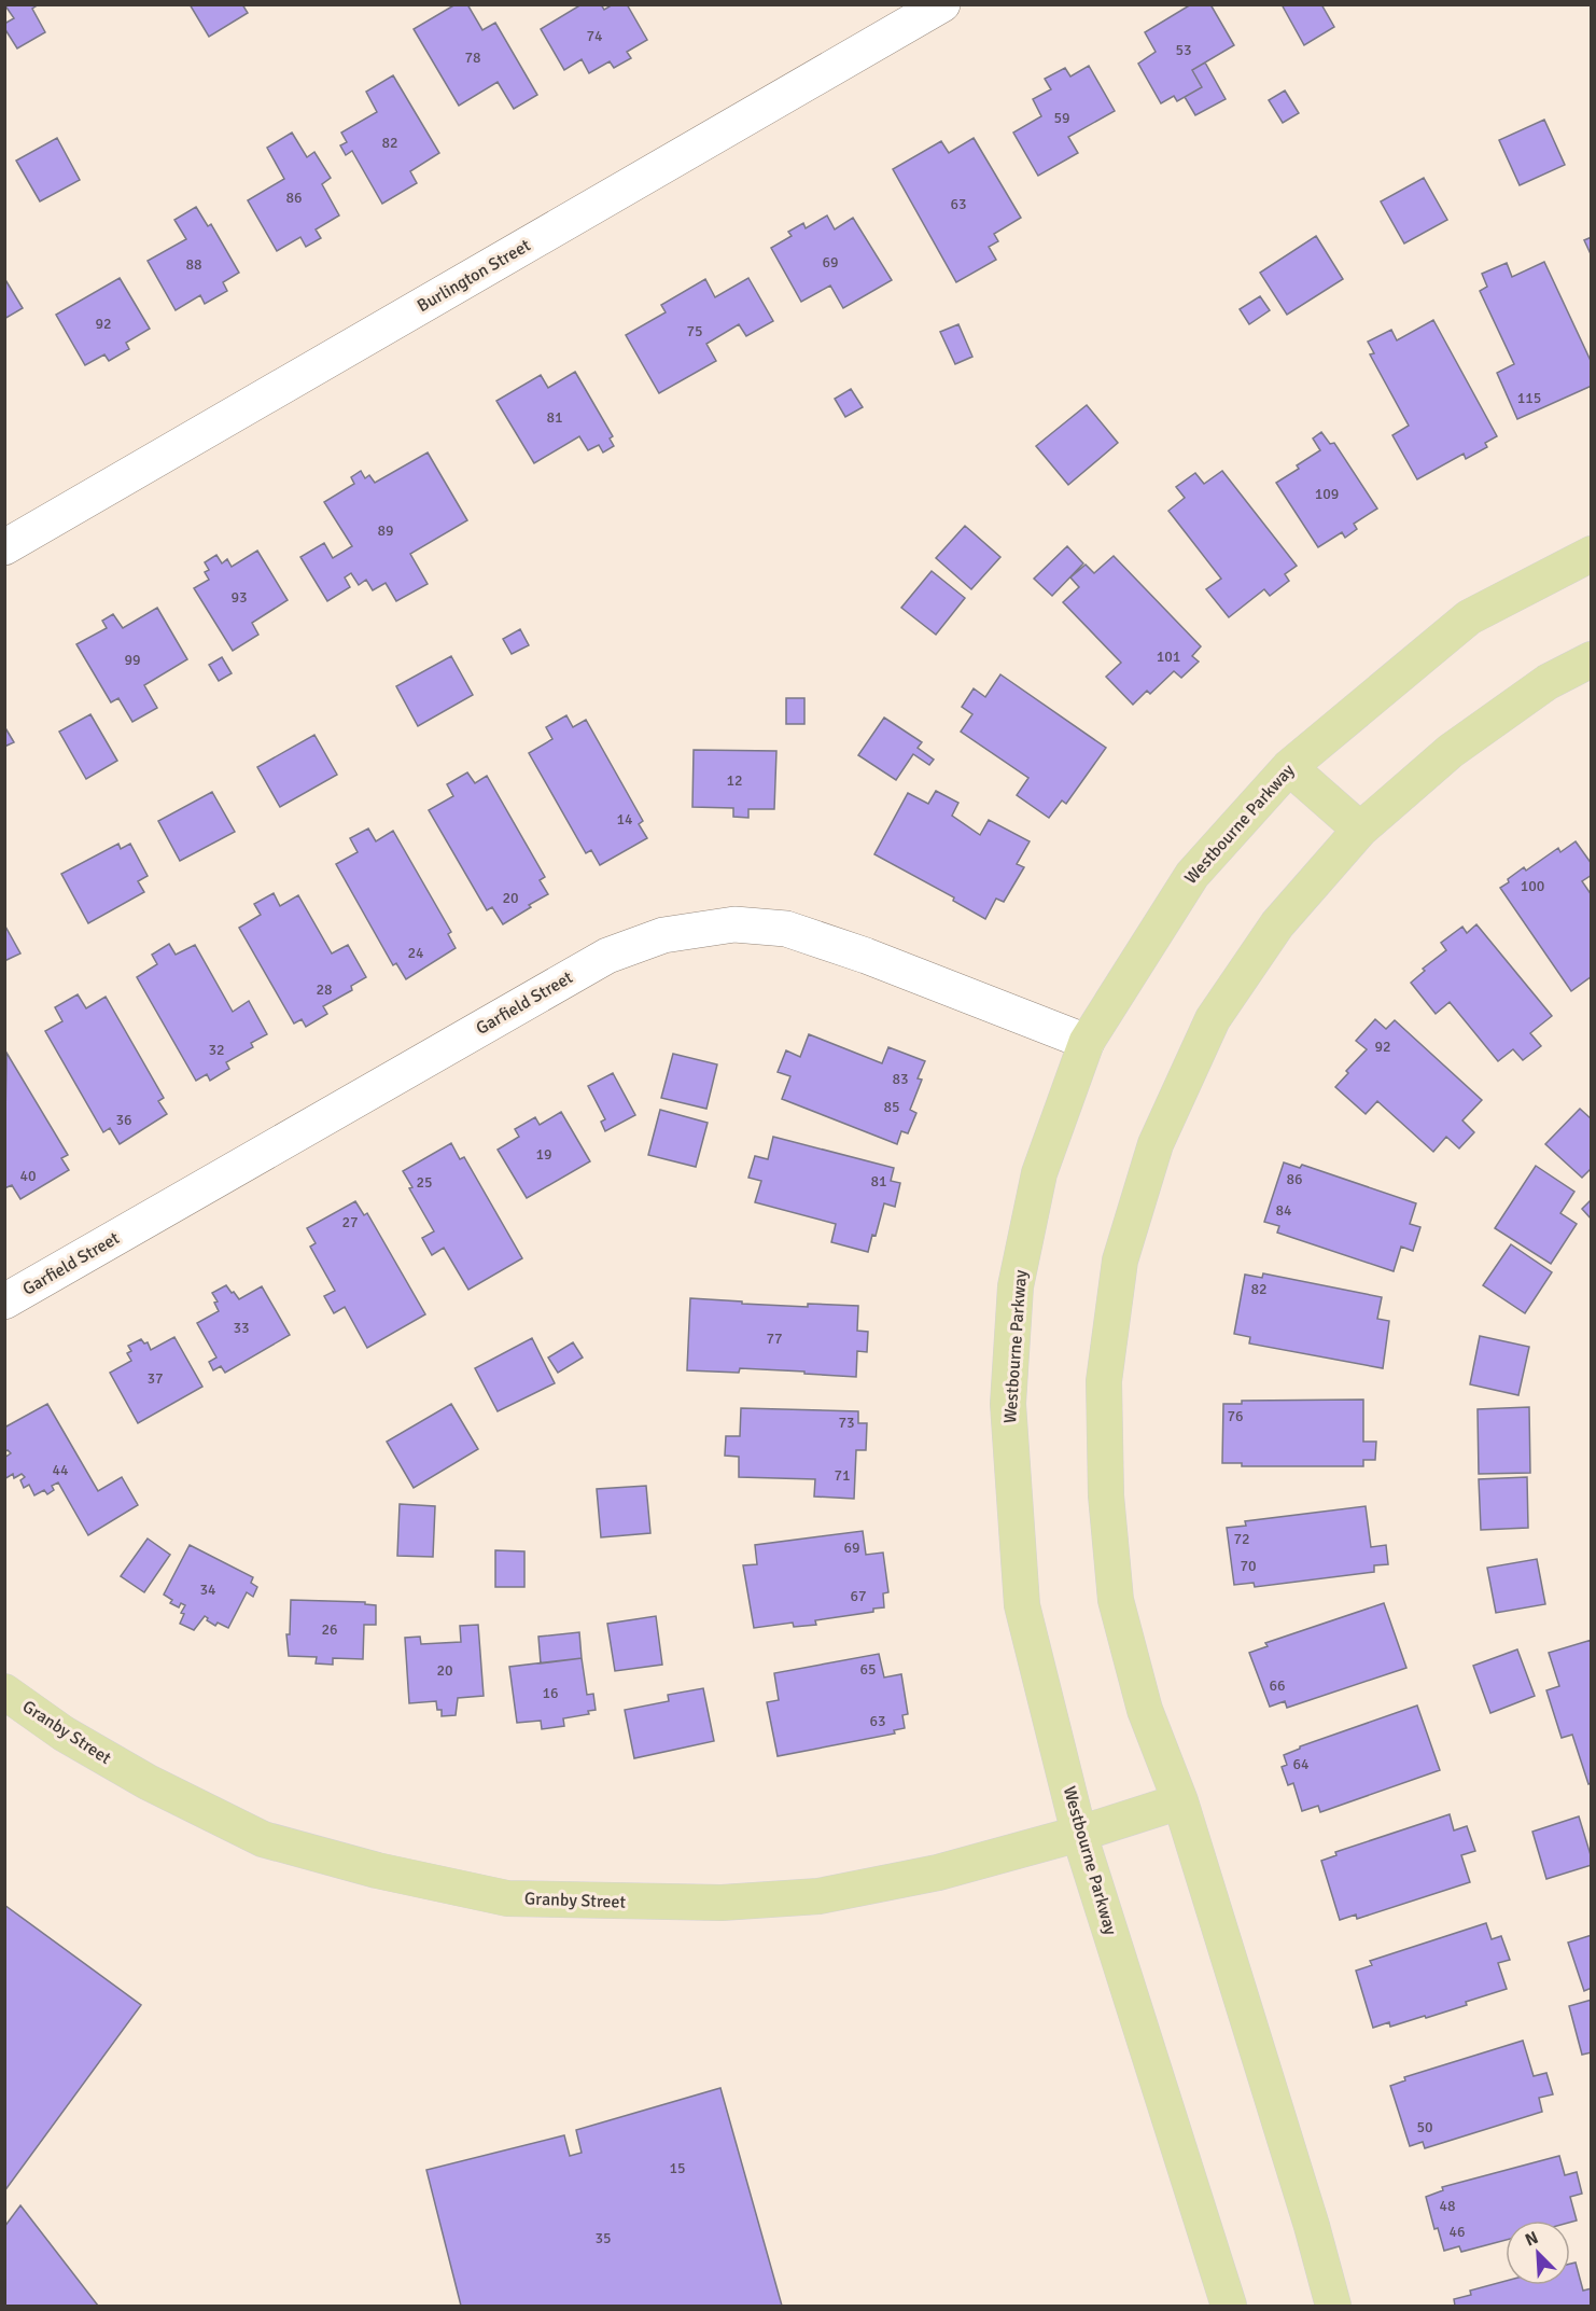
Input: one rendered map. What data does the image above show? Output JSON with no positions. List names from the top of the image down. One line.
{"streets":{"main road":["Westbourne Parkway","Granby Street"],"street":["Burlington Street","Garfield Street"]},"crossings":[["Westbourne Parkway","Garfield Street"],["Westbourne Parkway","Granby Street"]],"house_numbers":["74","53","78","59","82","86","63","69","88","92","75","115","81","109","89","93","101","99","12","14","100","20","24","28","92","32","83","85","36","19","40","86","81","25","84","27","82","33","77","37","76","73","44","71","72","69","70","34","67","26","65","20","66","16","63","64","50","15","48","46","35"],"north":"top left"}
